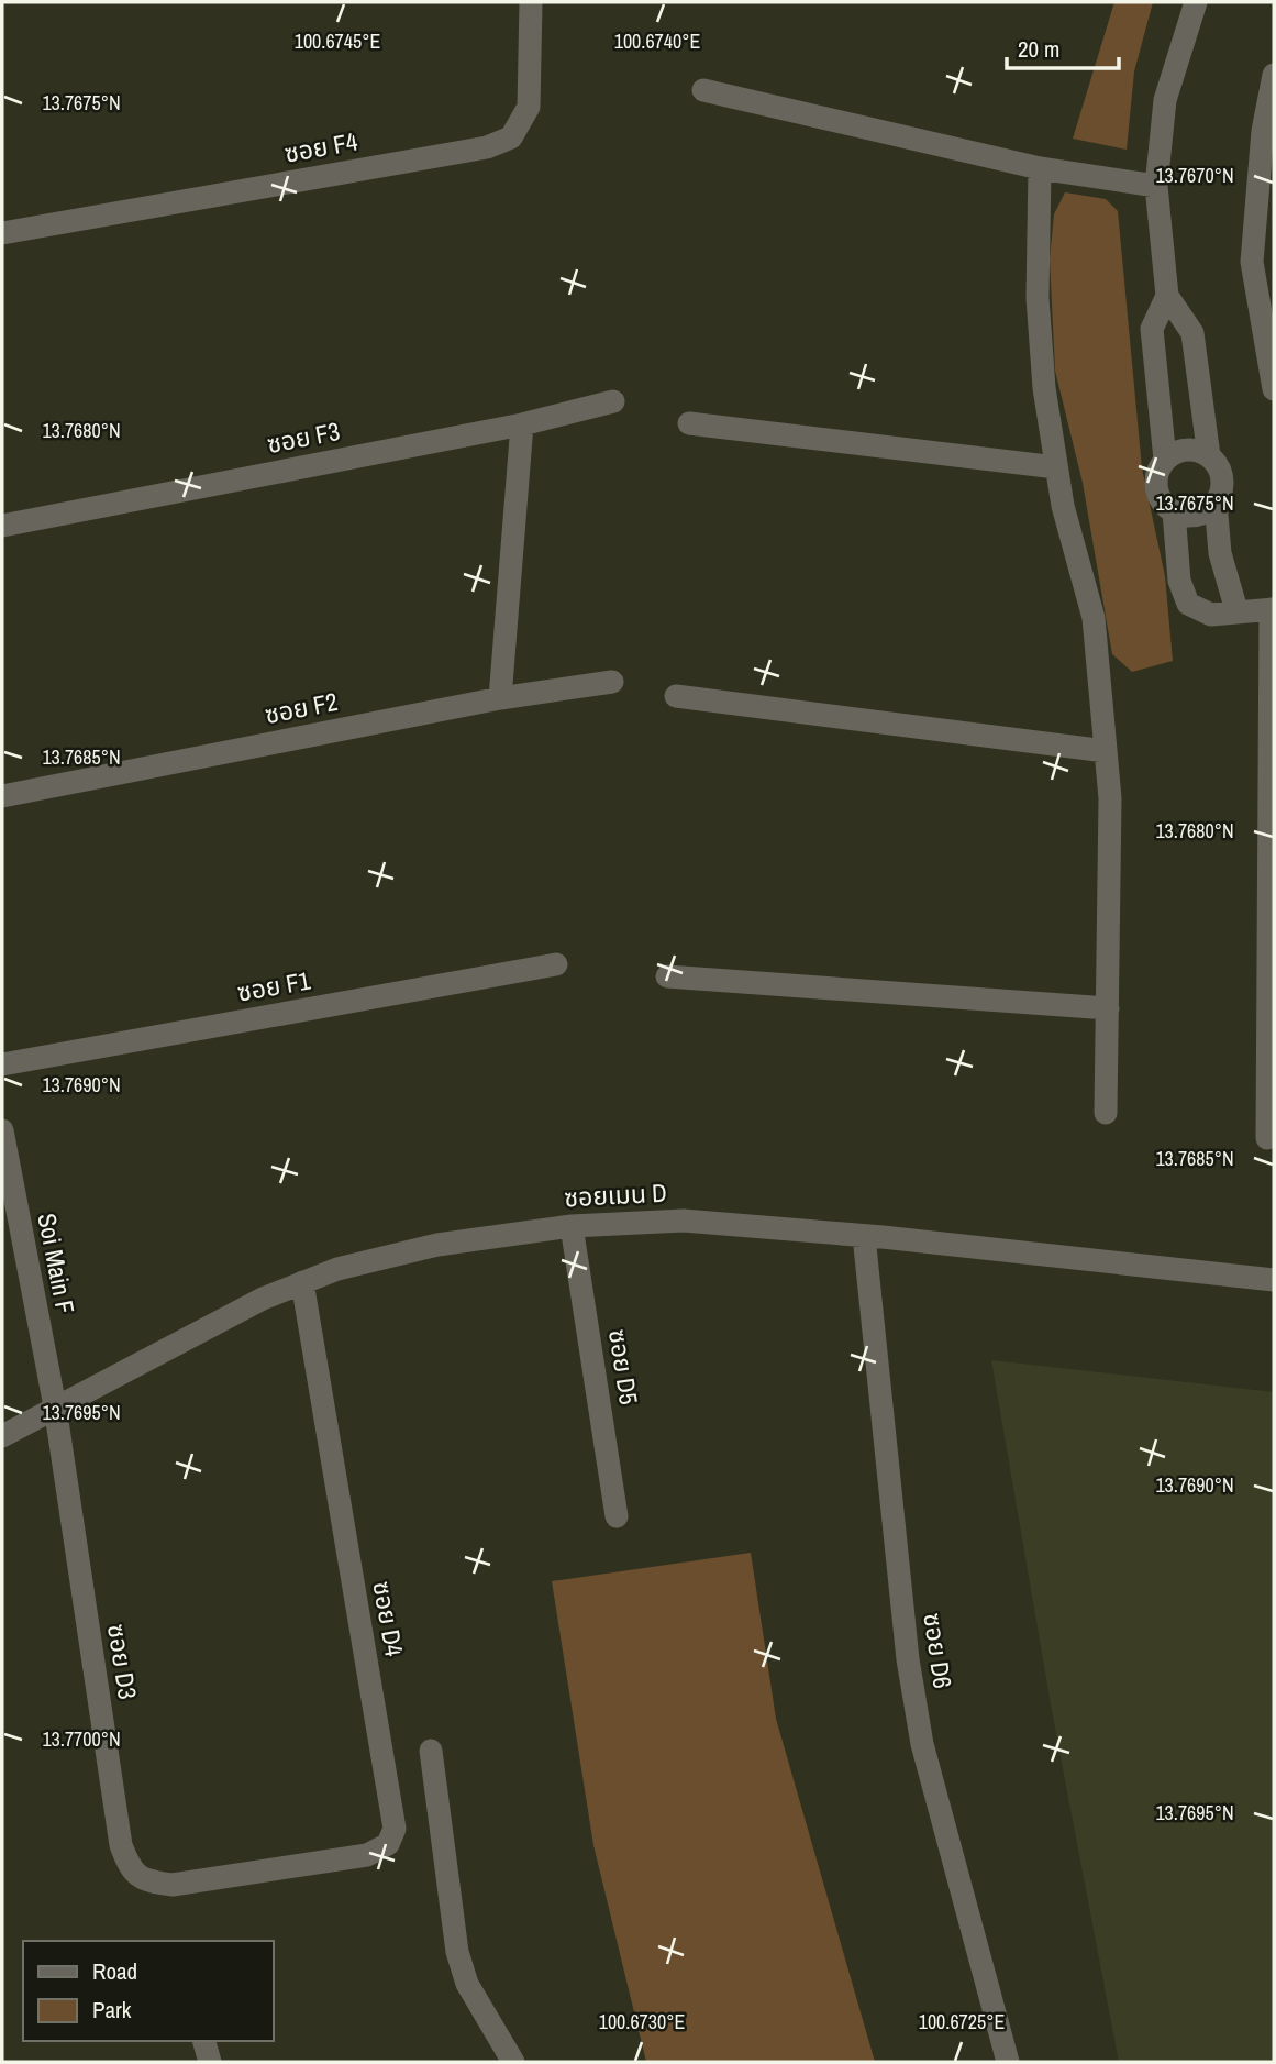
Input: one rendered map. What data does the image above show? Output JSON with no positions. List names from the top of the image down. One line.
{"streets":{"street":["ซอย F4","ซอย F3","ซอย F2","ซอย F1","ซอยเมน D","Soi Main F","ซอย D5","ซอย D4","ซอย D6","ซอย D3"]},"crossings":[["ซอยเมน D","Soi Main F"],["ซอยเมน D","ซอย D5"],["ซอยเมน D","ซอย D4"],["ซอยเมน D","ซอย D6"],["ซอยเมน D","ซอย D3"],["Soi Main F","ซอย D3"],["ซอย D4","ซอย D3"]],"legend":["Road","Park"],"scale_bar":"20 m","coordinates":["100.6745°E","100.6740°E","13.7675°N","13.7670°N","13.7680°N","13.7685°N","13.7690°N","13.7695°N","13.7700°N","100.6730°E","100.6725°E"]}
